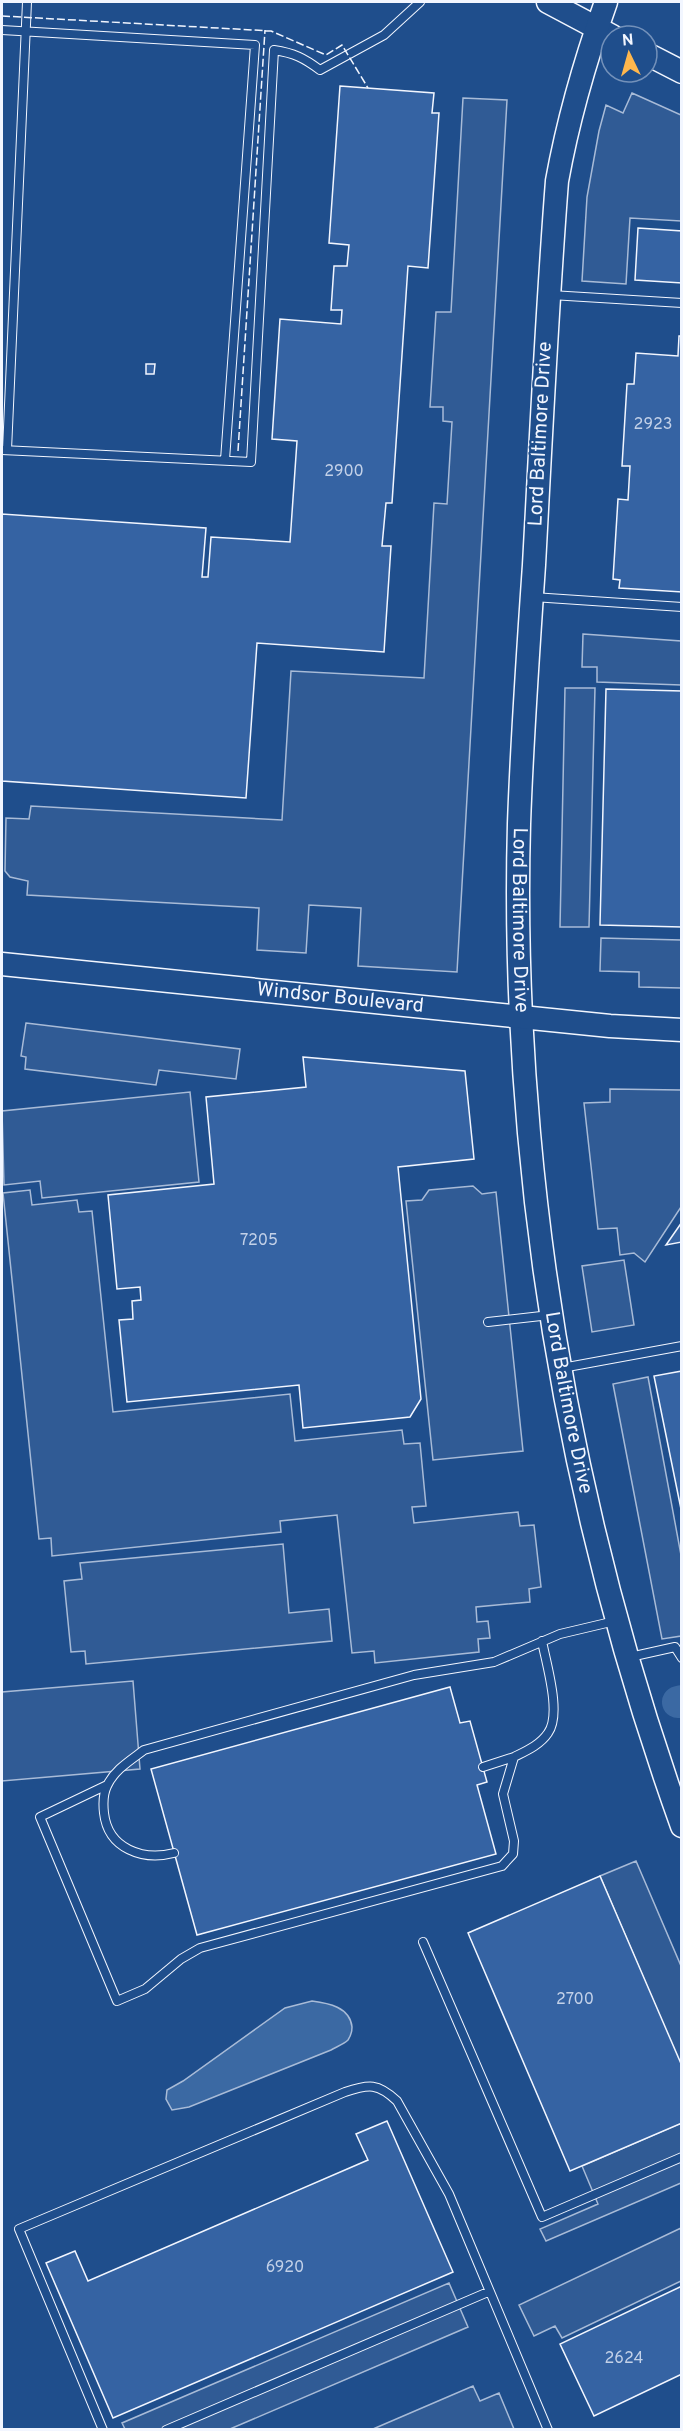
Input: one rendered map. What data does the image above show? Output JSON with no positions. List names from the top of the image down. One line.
{"streets":{"main road":["Lord Baltimore Drive","Windsor Boulevard"]},"crossings":[["Lord Baltimore Drive","Windsor Boulevard"]],"house_numbers":["2923","2900","7205","2700","6920","2624"],"north":"top"}
